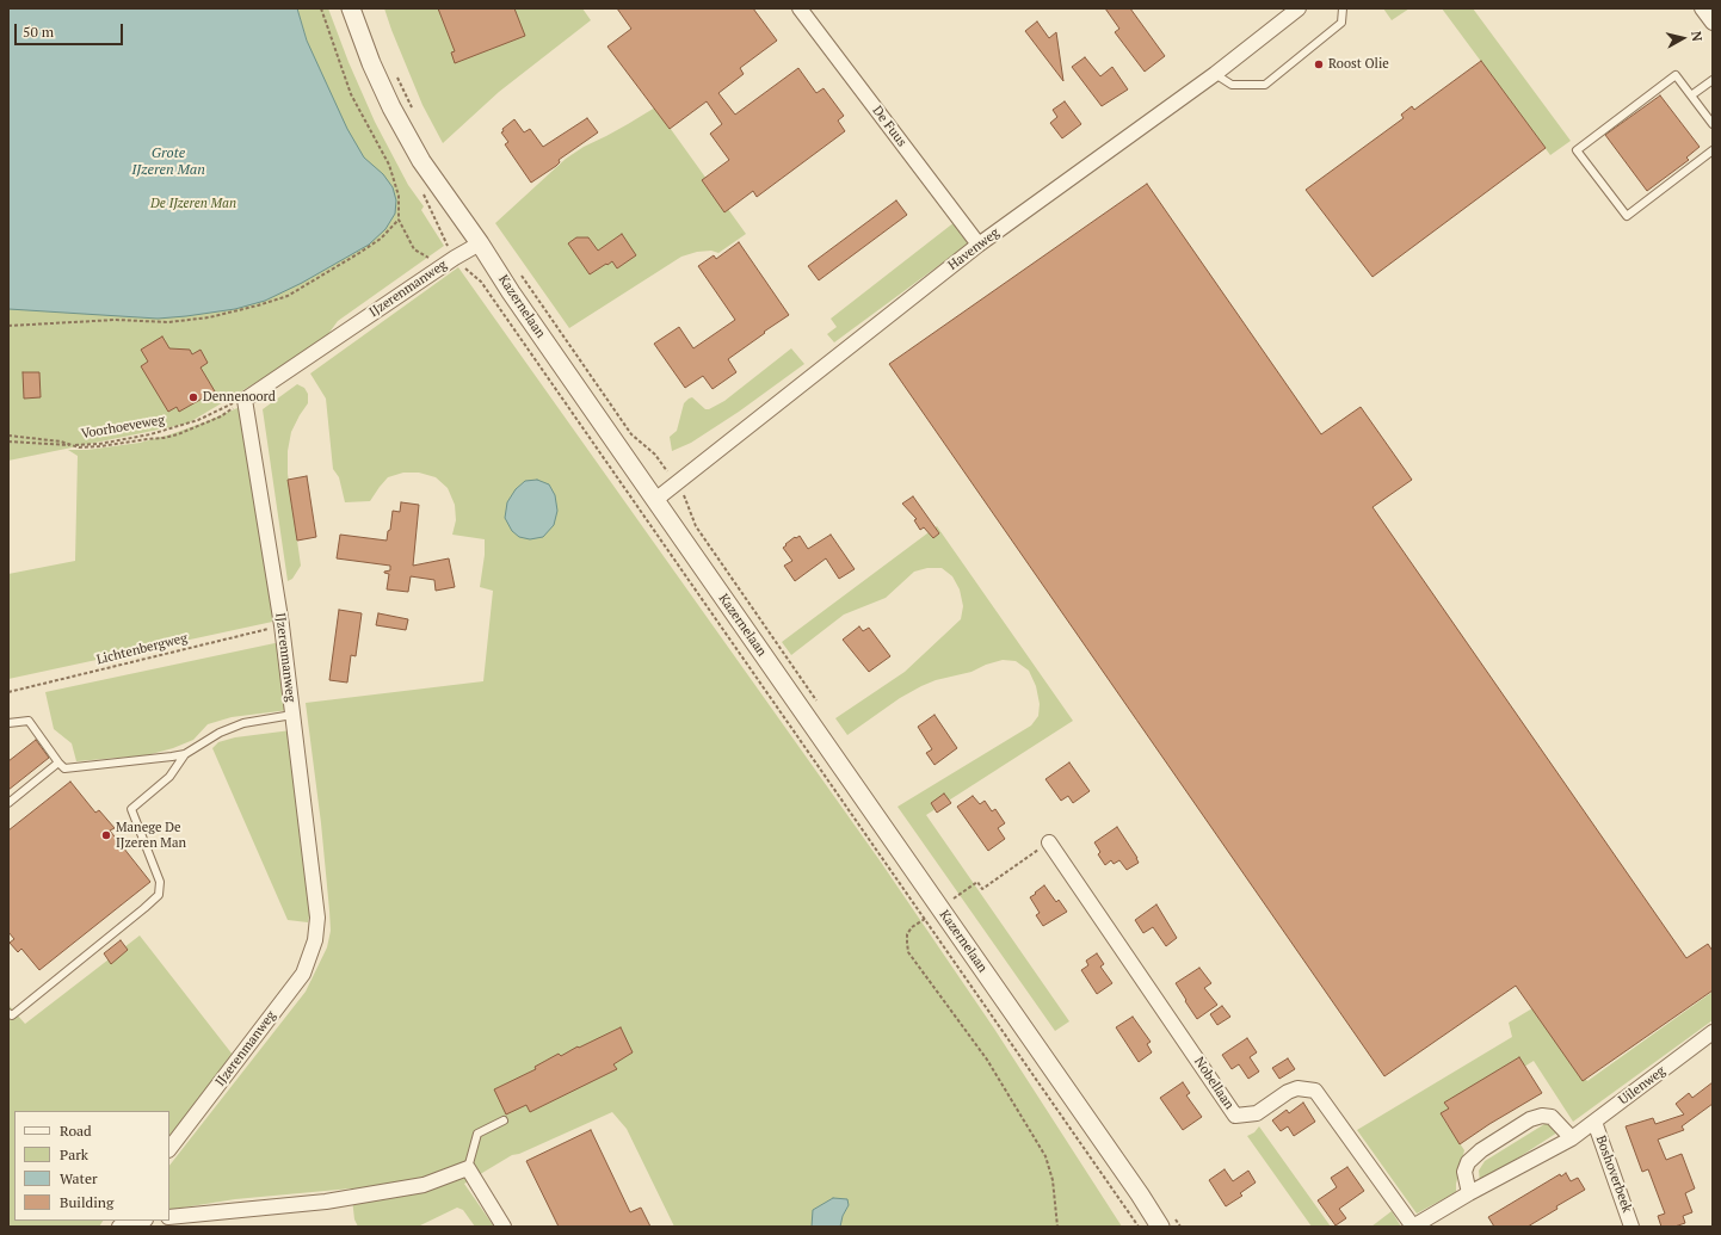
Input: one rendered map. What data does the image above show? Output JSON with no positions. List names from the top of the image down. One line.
{"streets":{"street":["De Fuus","Havenweg","IJzerenmanweg","Kazernelaan","Nobellaan","Uilenweg","Boshoverbeek"],"path":["Voorhoeveweg","Lichtenbergweg"]},"crossings":[["De Fuus","Havenweg"],["Havenweg","Kazernelaan"],["IJzerenmanweg","Kazernelaan"],["IJzerenmanweg","Voorhoeveweg"],["IJzerenmanweg","Lichtenbergweg"],["Nobellaan","Uilenweg"],["Uilenweg","Boshoverbeek"]],"water":["Grote IJzeren Man"],"parks":["De IJzeren Man"],"places":["Roost Olie","Dennenoord","Manege De IJzeren Man"],"legend":["Road","Park","Water","Building"],"scale_bar":"50 m","north":"right"}
